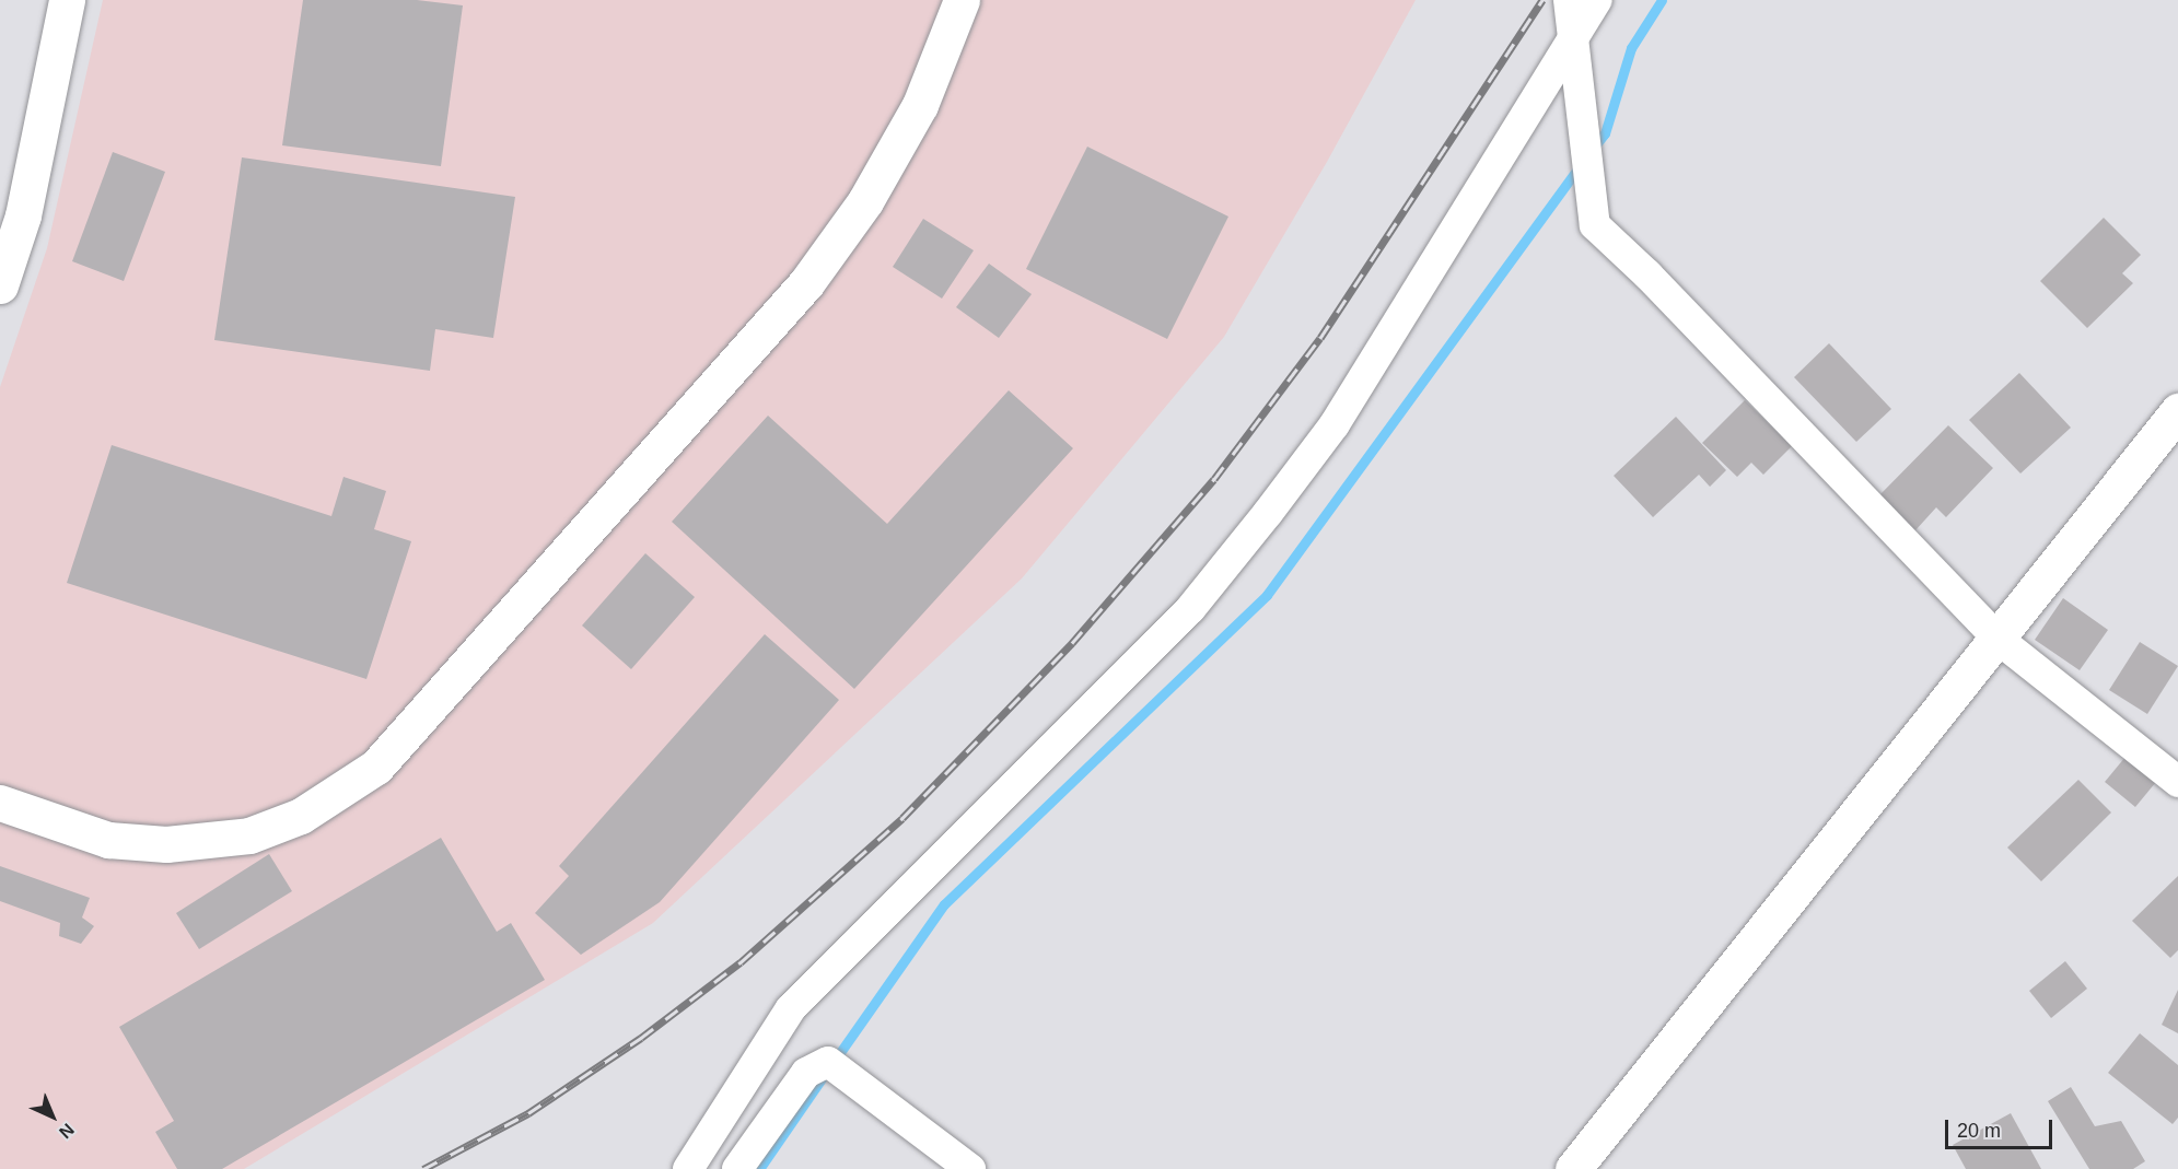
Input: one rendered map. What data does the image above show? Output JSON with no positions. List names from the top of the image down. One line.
{"scale_bar":"20 m","north":"bottom right"}
